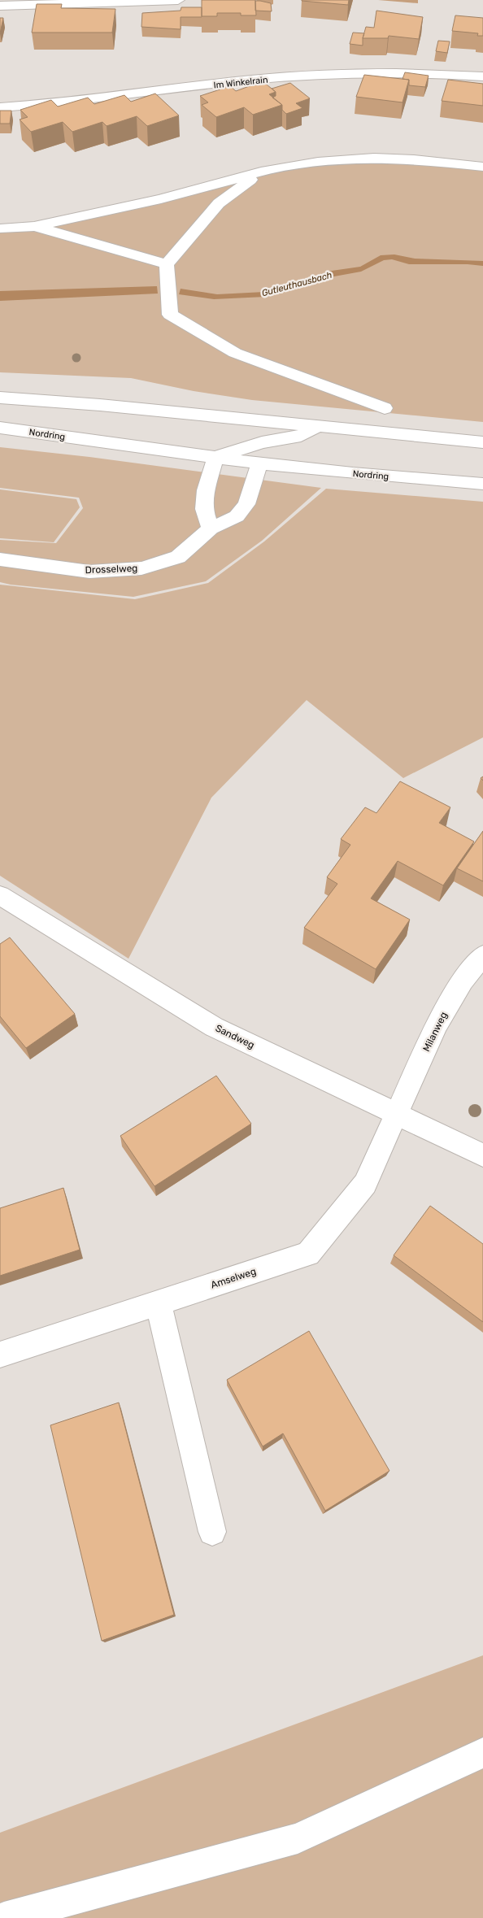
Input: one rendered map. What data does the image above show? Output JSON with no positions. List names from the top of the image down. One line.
{"streets":{"street":["Im Winkelrain","Nordring","Drosselweg","Milanweg","Sandweg","Amselweg"]},"crossings":[["Nordring","Drosselweg"],["Milanweg","Sandweg"],["Milanweg","Amselweg"],["Sandweg","Amselweg"]],"water":["Gutleuthausbach"]}
